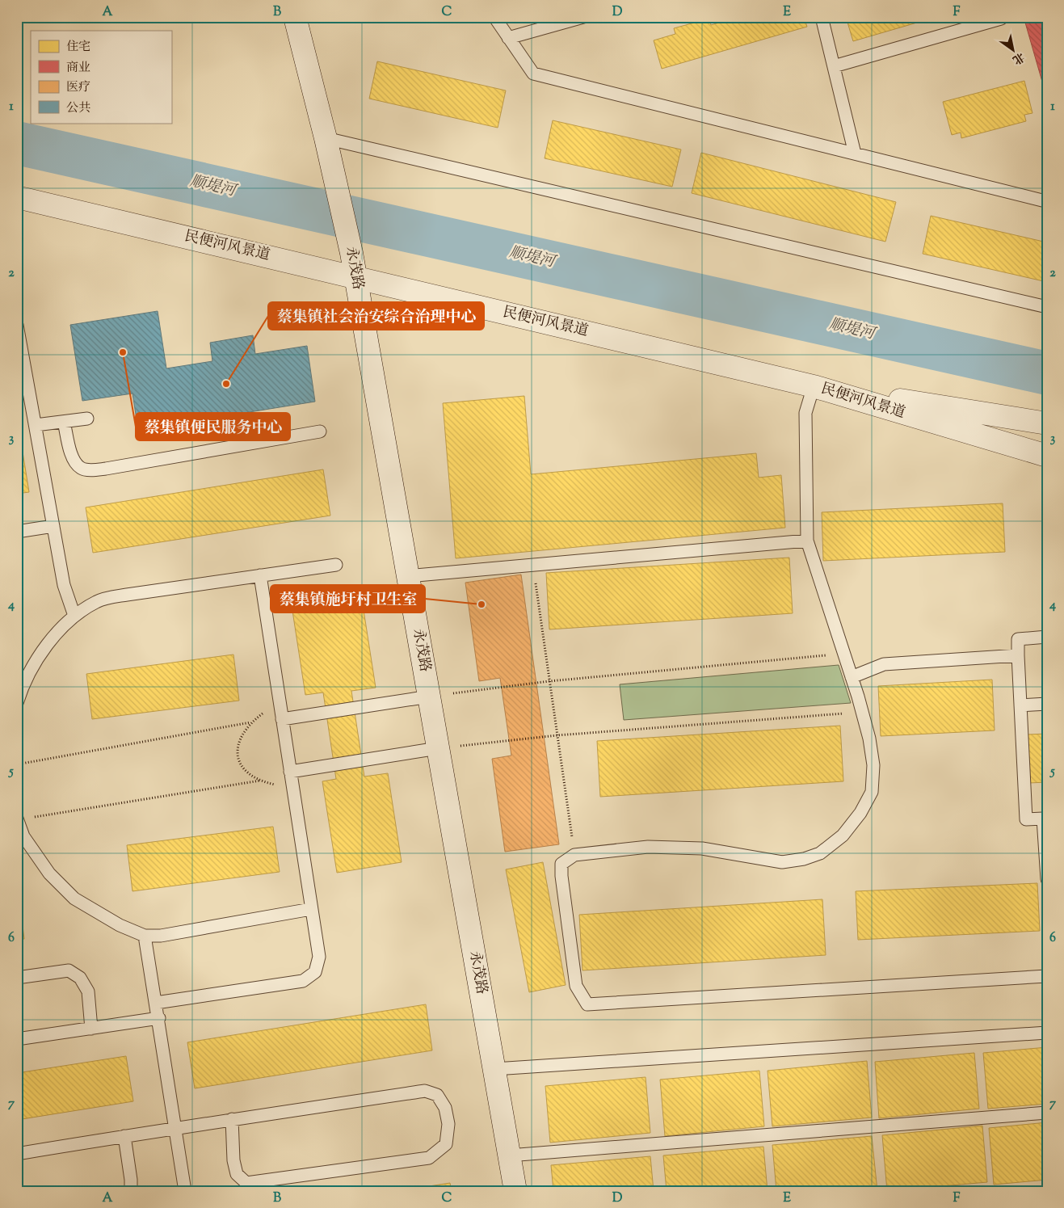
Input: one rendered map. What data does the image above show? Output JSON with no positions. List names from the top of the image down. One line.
{"streets":{"street":["民便河风景道","永茂路"]},"crossings":[["民便河风景道","永茂路"]],"water":["顺堤河"],"places":["蔡集镇便民服务中心","蔡集镇社会治安综合治理中心","蔡集镇施圩村卫生室"],"legend":["住宅","商业","医疗","公共"],"north":"bottom right","grid":{"columns":["A","B","C","D","E","F"],"rows":["1","2","3","4","5","6","7"]}}
